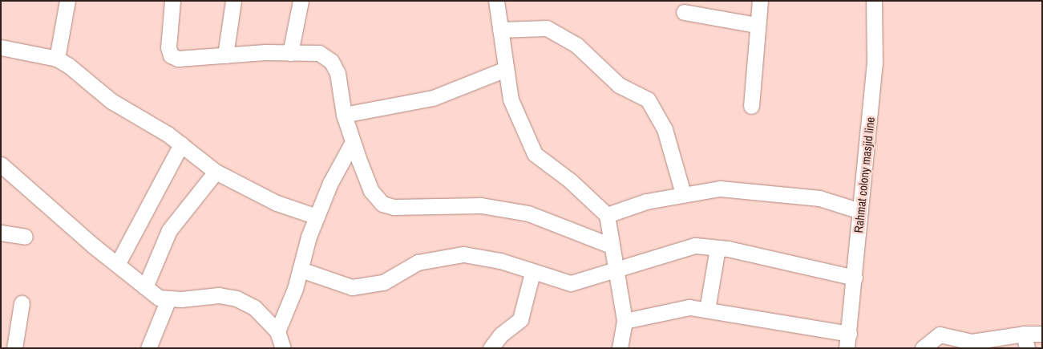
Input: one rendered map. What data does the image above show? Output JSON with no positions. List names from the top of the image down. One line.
{"streets":{"street":["Rahmat colony masjid line"]}}
